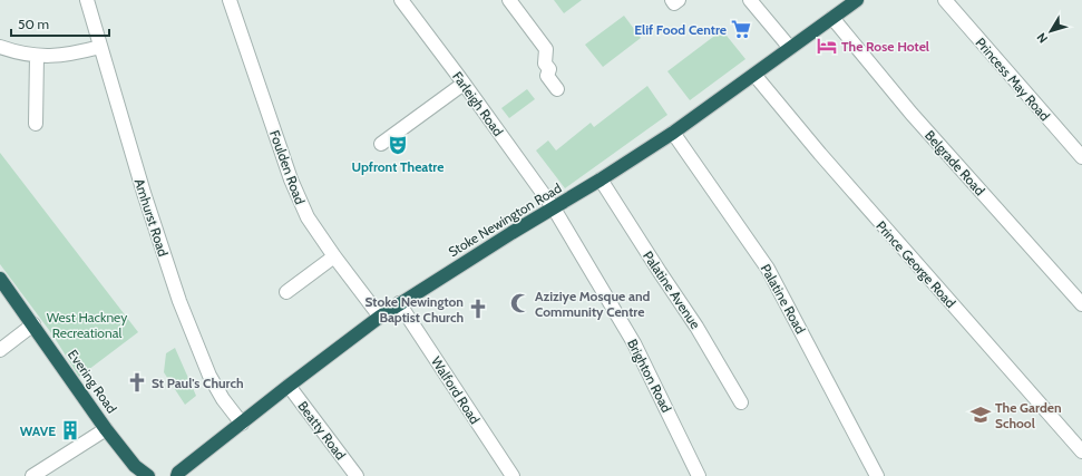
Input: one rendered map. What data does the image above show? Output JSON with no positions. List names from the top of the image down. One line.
{"streets":{"highway":["Stoke Newington Road","Evering Road"],"street":["Princess May Road","Farleigh Road","Belgrade Road","Foulden Road","Amhurst Road","Prince George Road","Palatine Avenue","Palatine Road","Brighton Road","Walford Road","Beatty Road"]},"crossings":[["Farleigh Road","Stoke Newington Road"],["Farleigh Road","Brighton Road"],["Belgrade Road","Stoke Newington Road"],["Foulden Road","Stoke Newington Road"],["Amhurst Road","Stoke Newington Road"],["Stoke Newington Road","Prince George Road"],["Stoke Newington Road","Palatine Avenue"],["Stoke Newington Road","Palatine Road"],["Stoke Newington Road","Brighton Road"],["Stoke Newington Road","Walford Road"],["Stoke Newington Road","Beatty Road"]],"parks":["West Hackney Recreational"],"places":{"supermarket":["Elif Food Centre"],"hotel":["The Rose Hotel"],"theatre":["Upfront Theatre"],"mosque":["Aziziye Mosque and Community Centre"],"church":["Stoke Newington Baptist Church","St Paul's Church"],"school or university":["The Garden School"],"building":["WAVE"]},"scale_bar":"50 m","north":"bottom left"}
